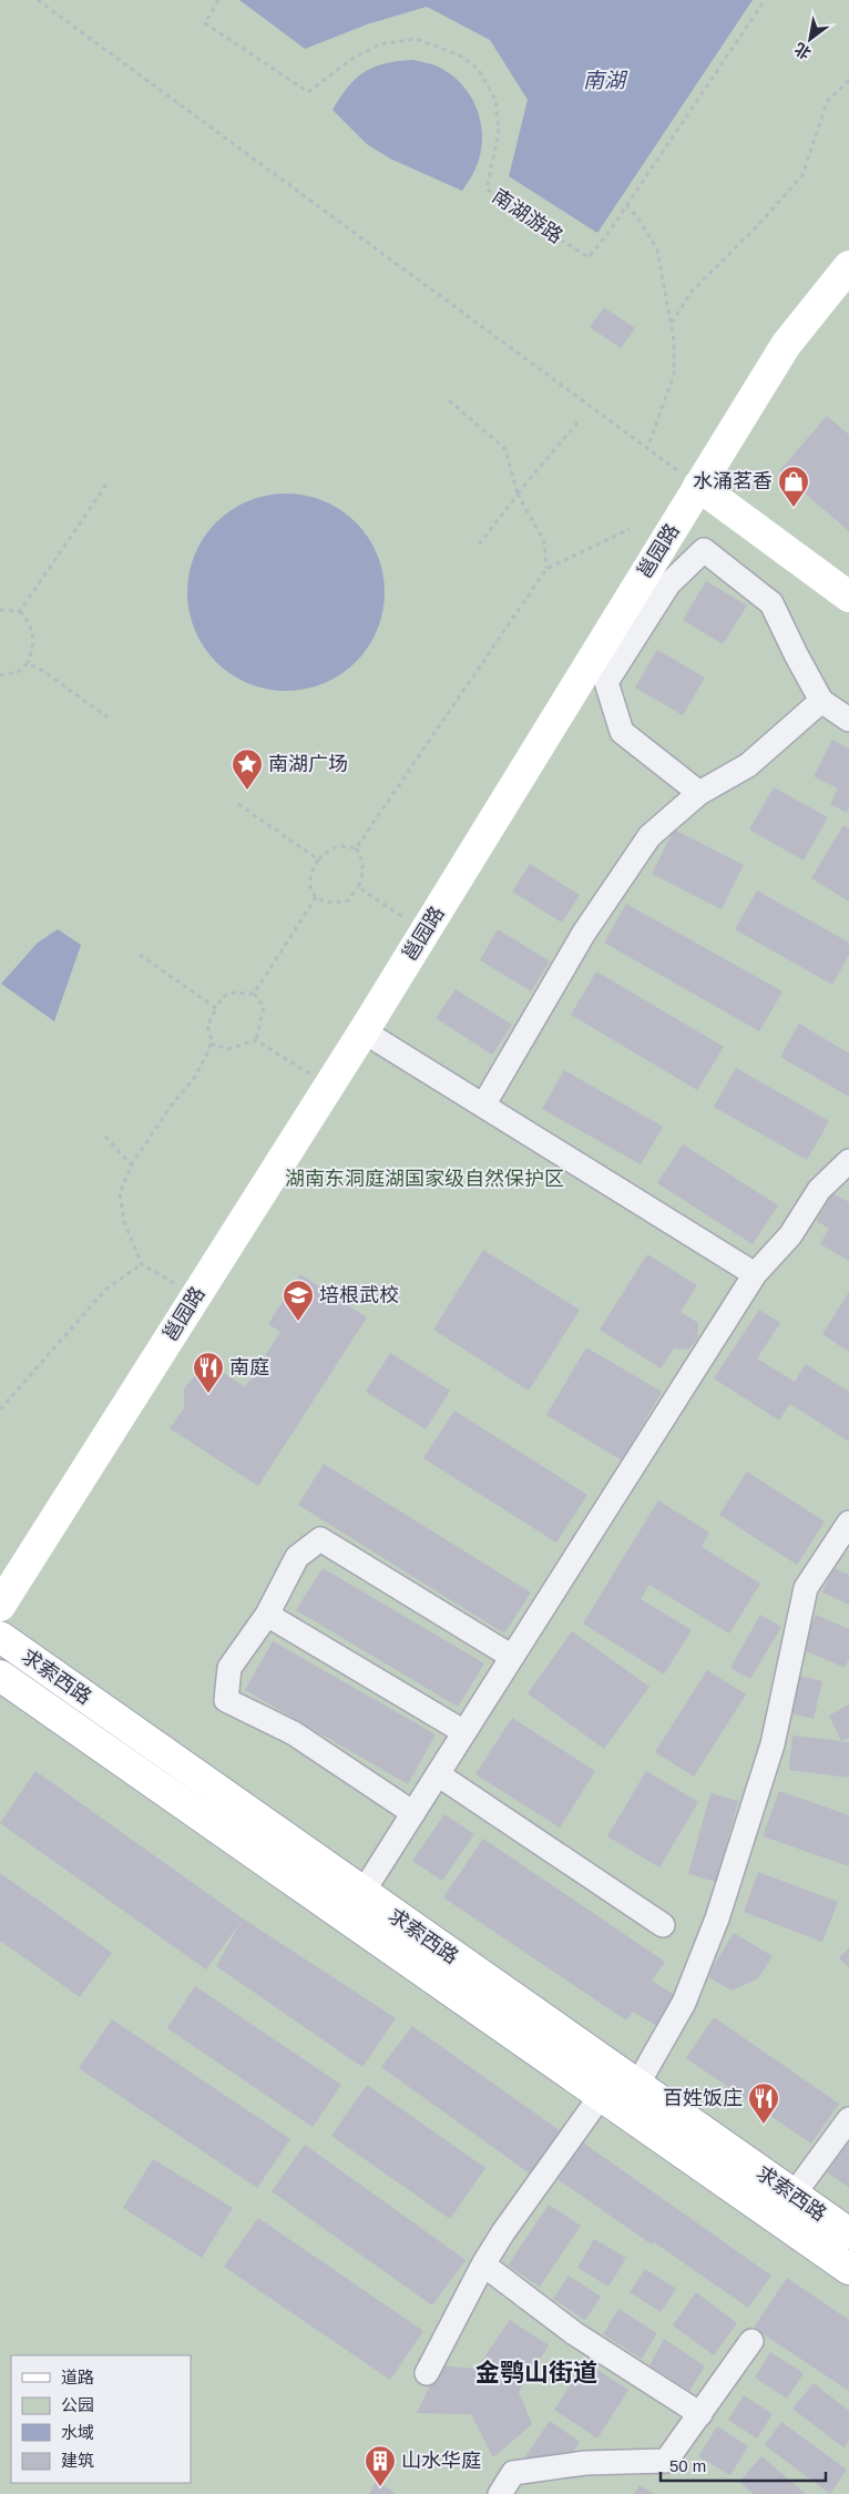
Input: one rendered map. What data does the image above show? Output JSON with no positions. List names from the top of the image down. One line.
{"streets":{"main road":["邕园路","求索西路"],"path":["南湖游路"]},"districts":["金鹗山街道"],"water":["南湖"],"parks":["湖南东洞庭湖国家级自然保护区"],"places":{"shop":["水涌茗香"],"place":["南湖广场"],"school or university":["培根武校"],"restaurant":["南庭","百姓饭庄"],"building":["山水华庭"]},"legend":["道路","公园","水域","建筑"],"scale_bar":"50 m","north":"bottom left"}
